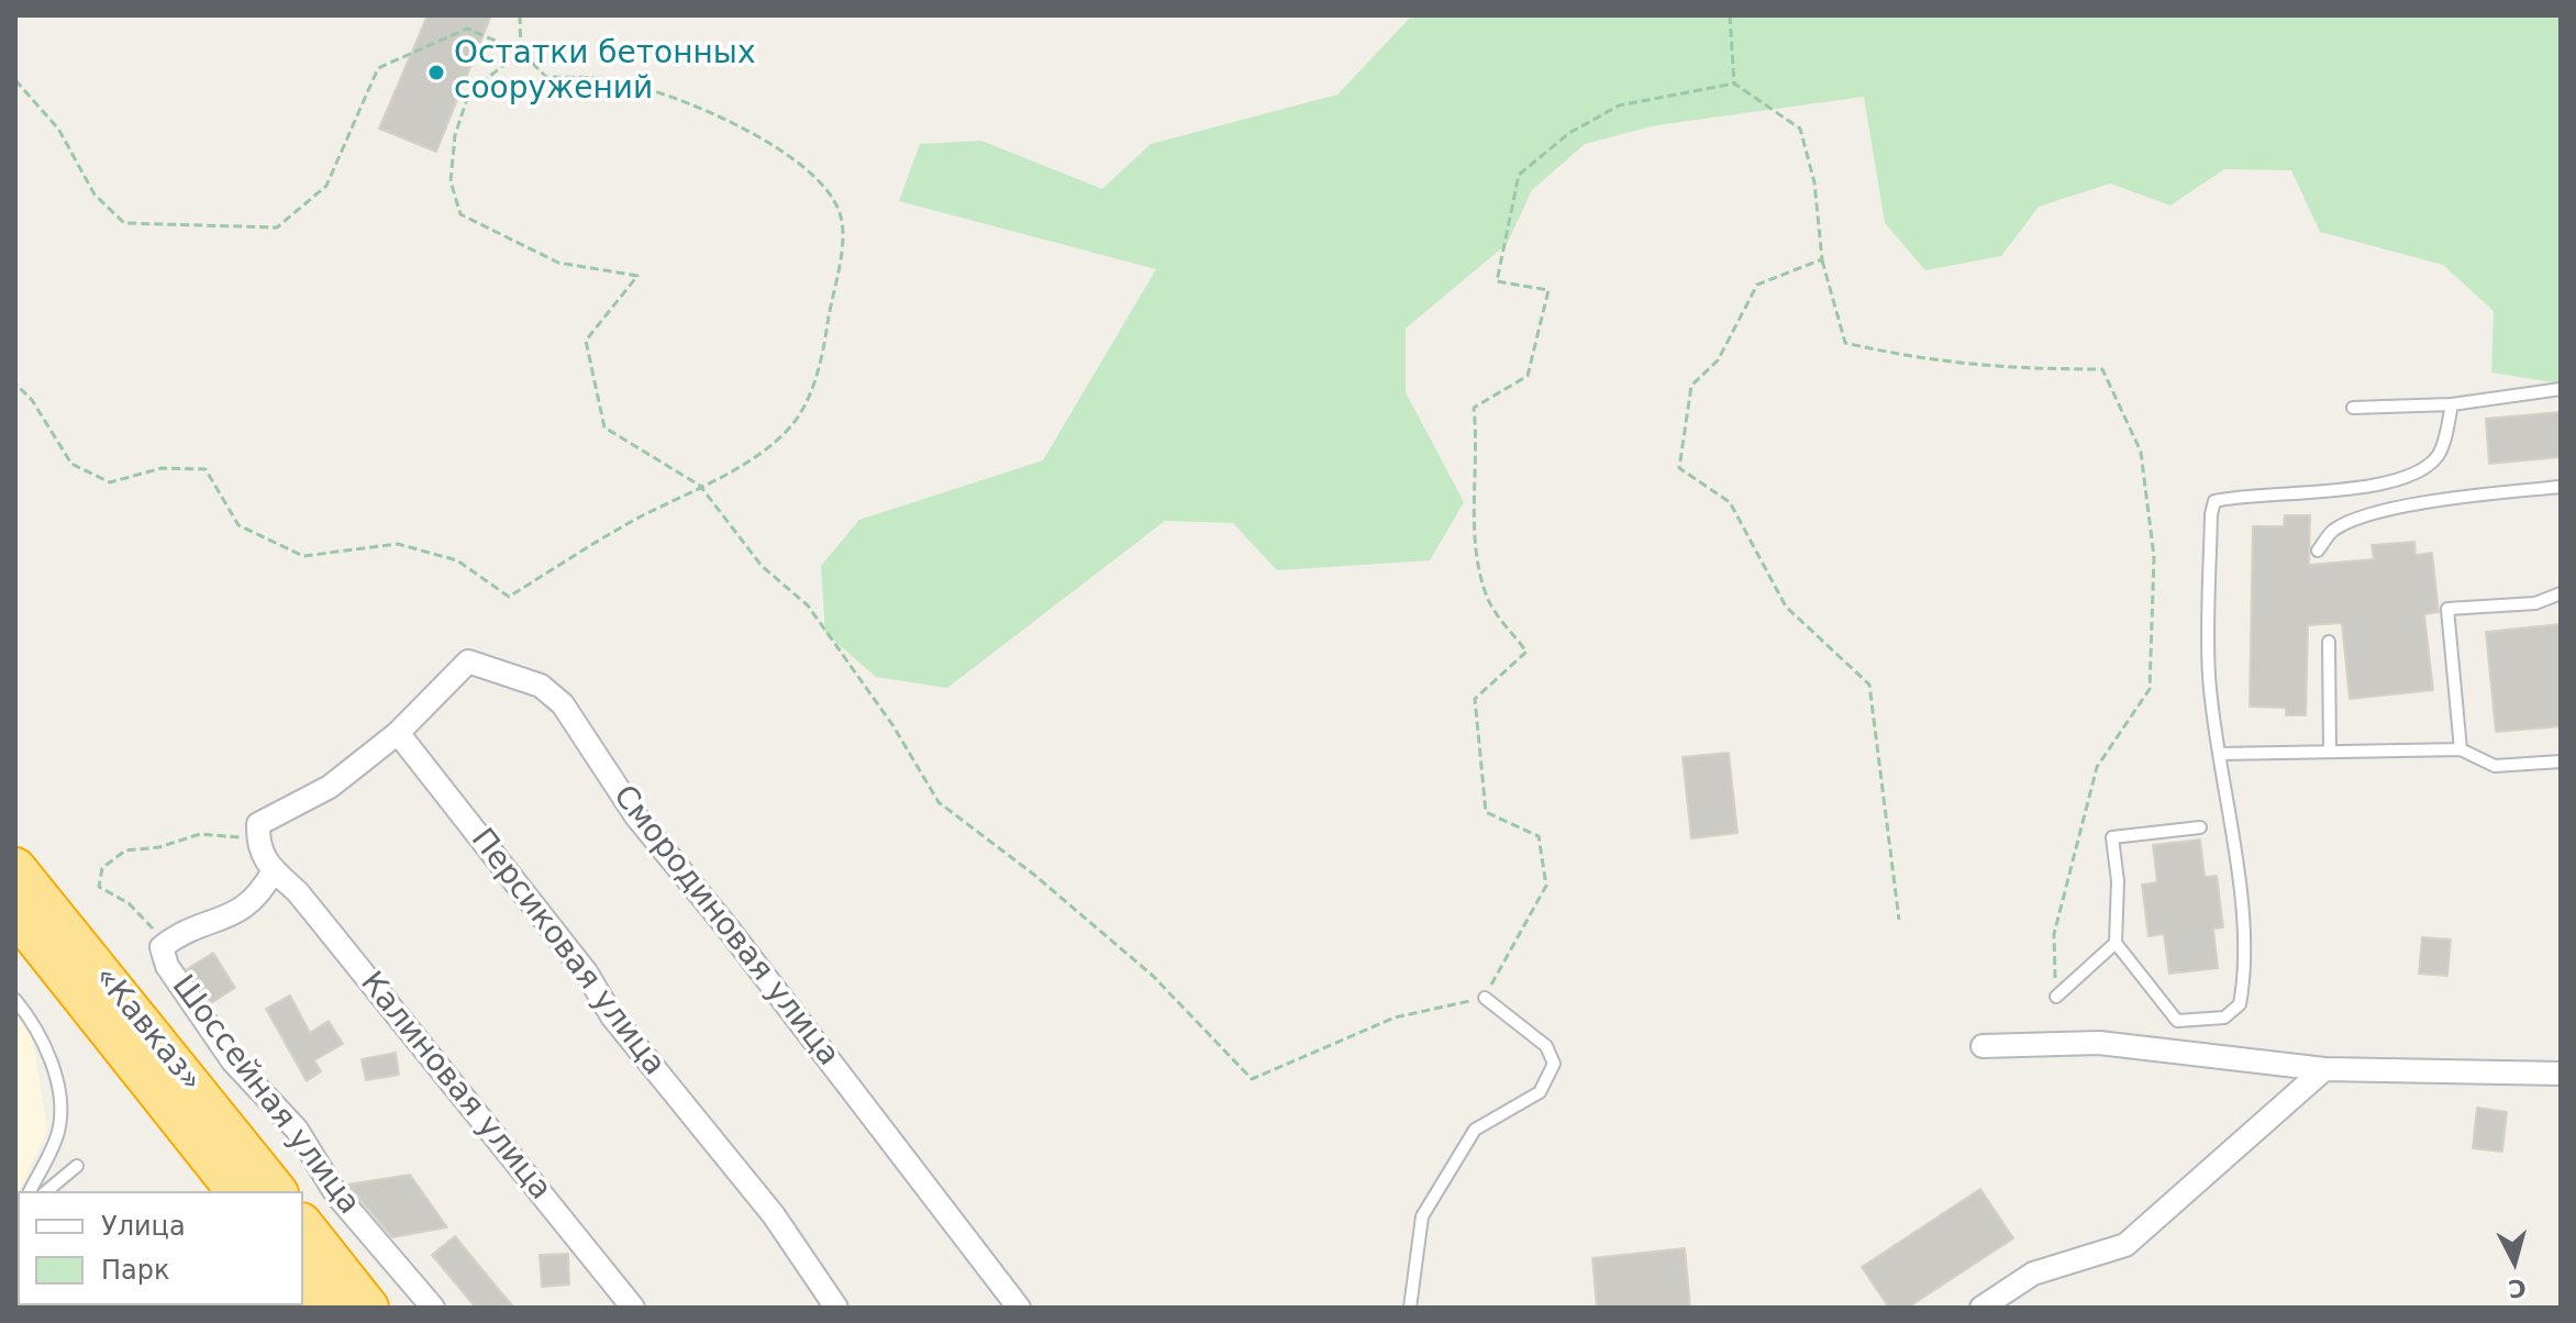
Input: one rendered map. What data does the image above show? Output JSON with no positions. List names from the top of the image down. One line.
{"streets":{"highway":["«Кавказ»"],"street":["Смородиновая улица","Персиковая улица","Калиновая улица","Шоссейная улица"]},"crossings":[["Смородиновая улица","Персиковая улица"],["Калиновая улица","Шоссейная улица"]],"places":["Остатки бетонных сооружений"],"legend":["Улица","Парк"],"north":"bottom"}
